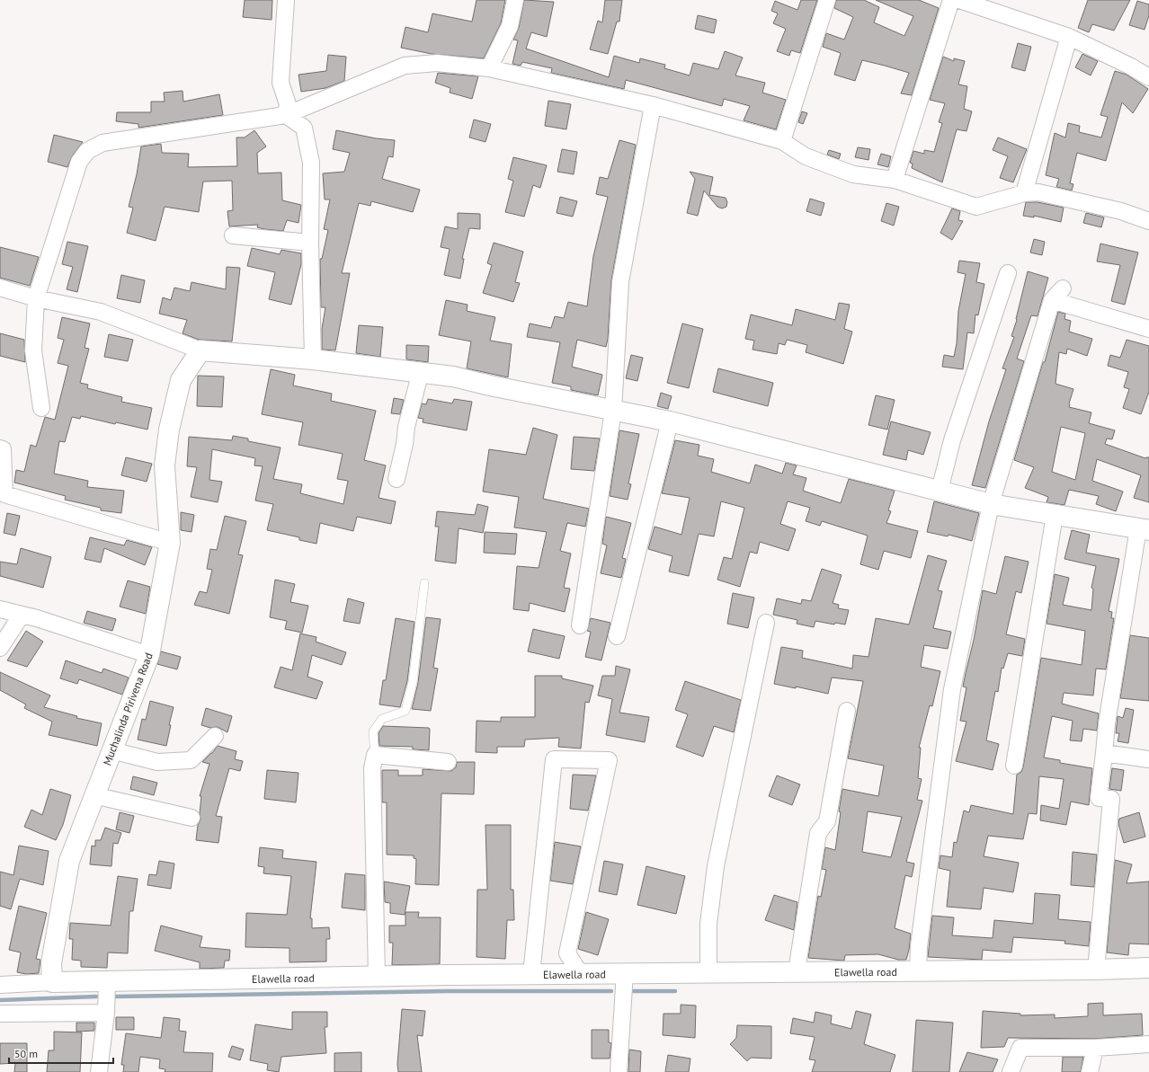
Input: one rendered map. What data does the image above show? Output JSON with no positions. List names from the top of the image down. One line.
{"streets":{"street":["Muchalinda Pirivena Road","Elawella road"]},"crossings":[["Muchalinda Pirivena Road","Elawella road"]],"scale_bar":"50 m"}
